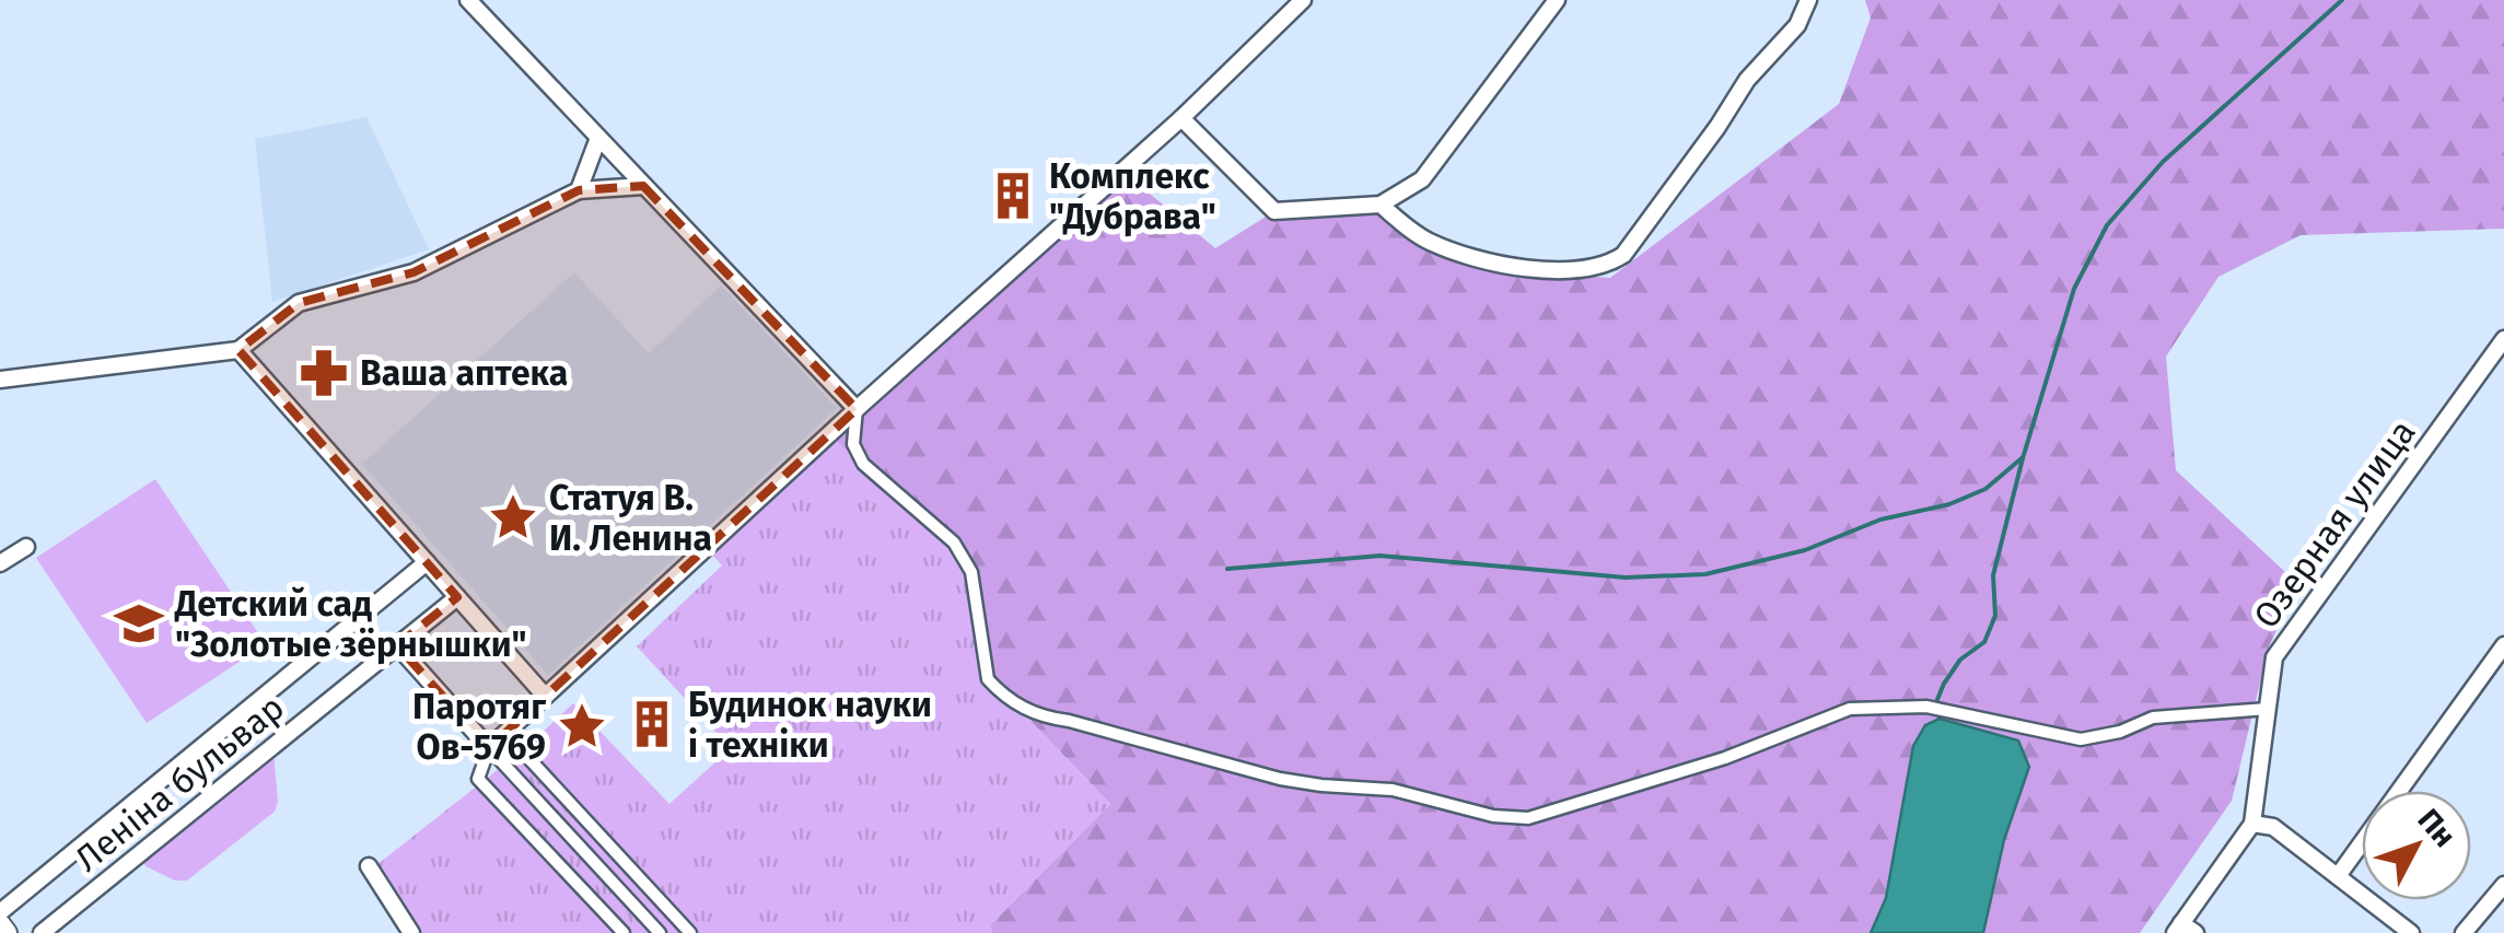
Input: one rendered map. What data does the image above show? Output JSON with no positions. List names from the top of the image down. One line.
{"streets":{"street":["Озерная улица","Леніна бульвар"]},"places":{"building":["Комплекс \"Дубрава\"","Будинок науки і техніки"],"pharmacy":["Ваша аптека"],"place":["Статуя В. И. Ленина","Паротяг Ов-5769"],"school or university":["Детский сад \"Золотые зёрнышки\""]},"north":"top right"}
